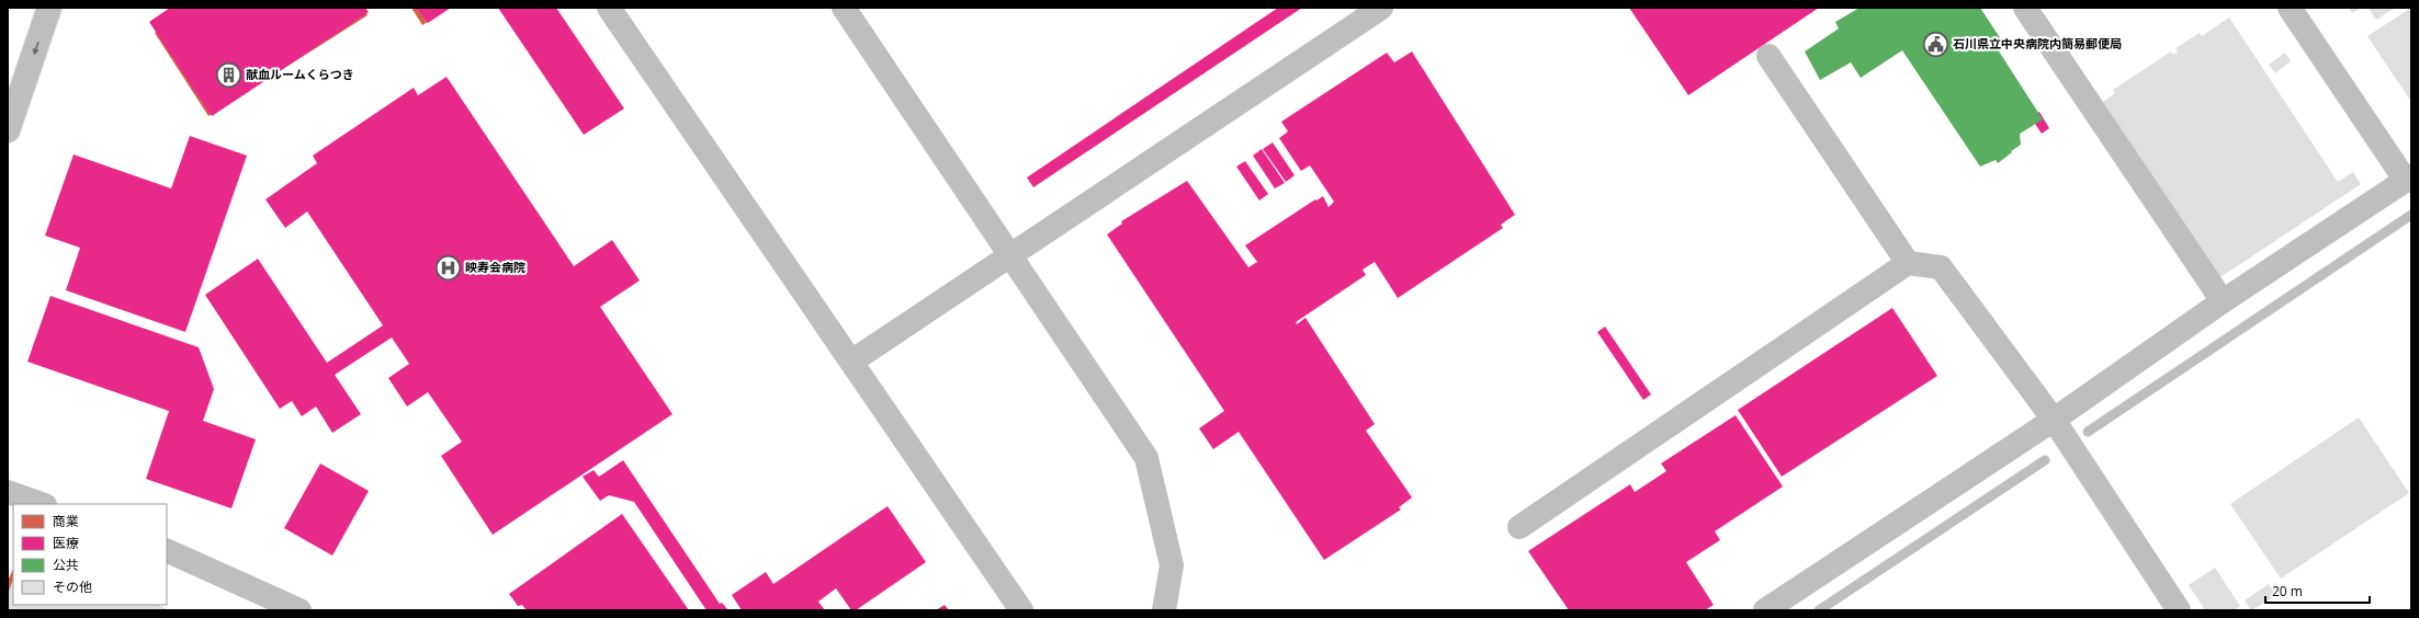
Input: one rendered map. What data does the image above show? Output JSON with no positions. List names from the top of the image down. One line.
{"places":{"public building":["石川県立中央病院内簡易郵便局"],"building":["献血ルームくらつき"],"hospital":["映寿会病院"]},"legend":["商業","医療","公共","その他"],"scale_bar":"20 m"}
